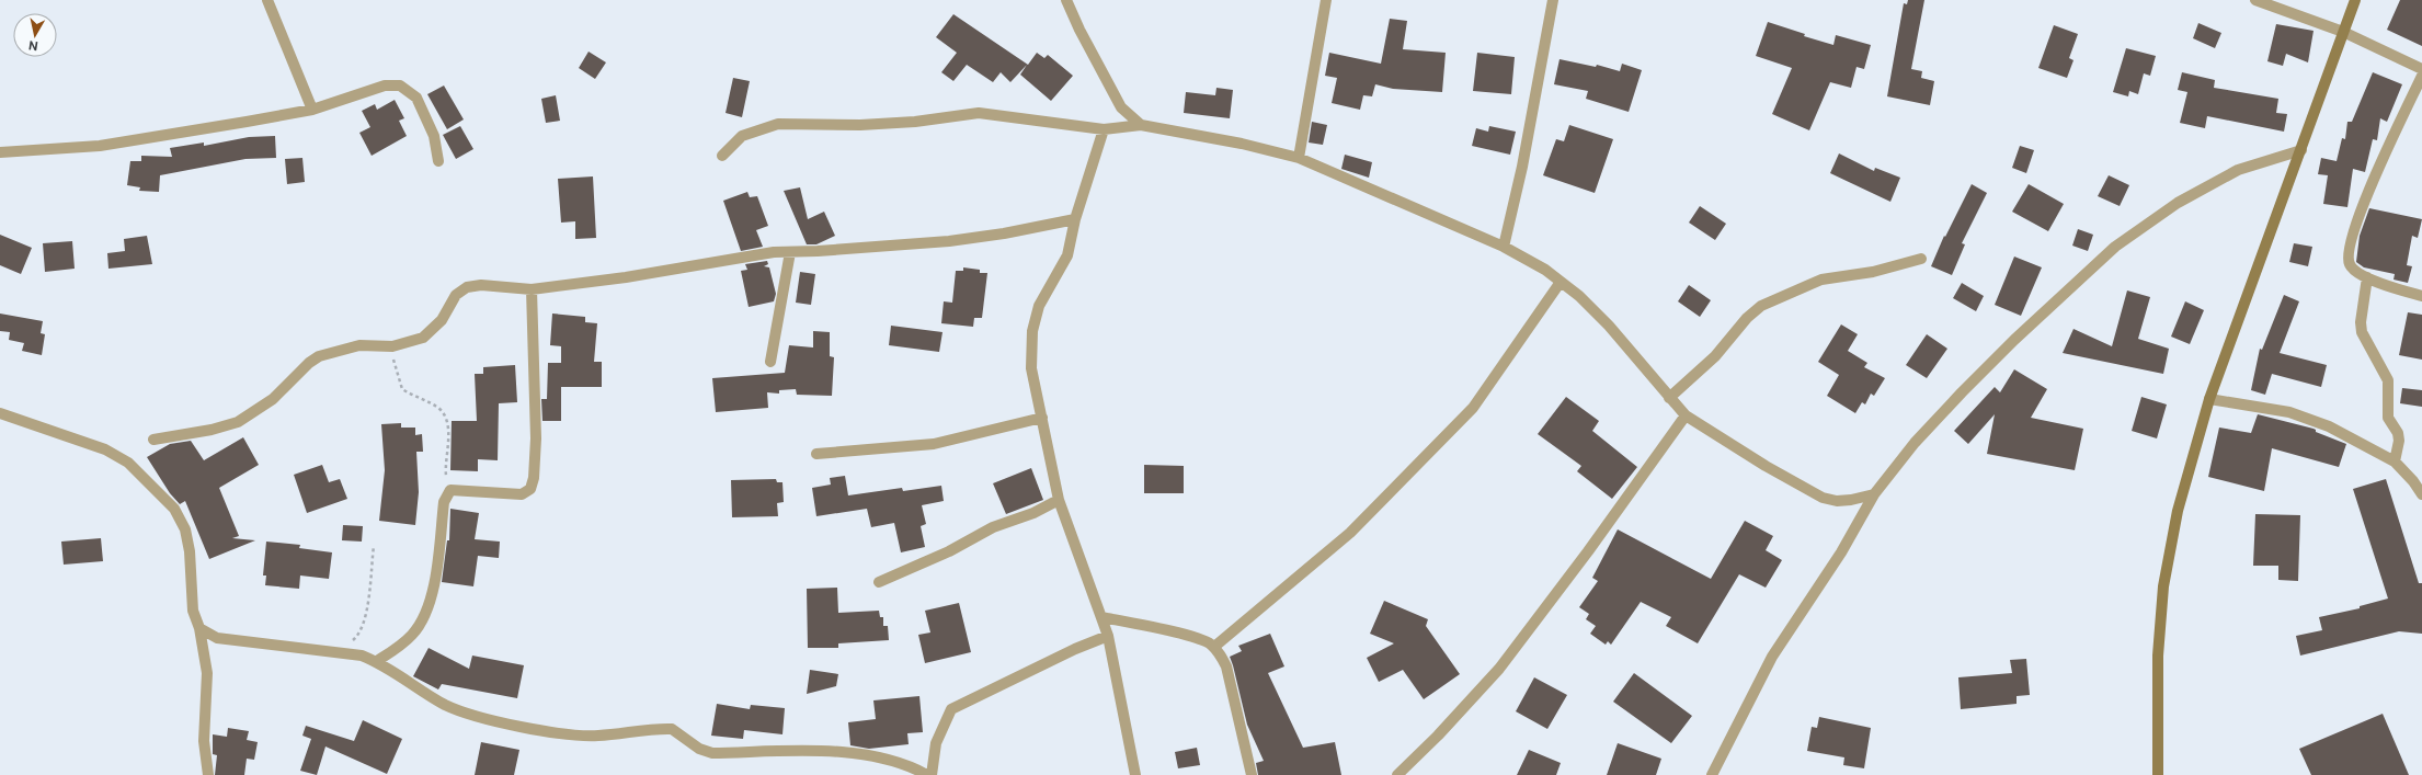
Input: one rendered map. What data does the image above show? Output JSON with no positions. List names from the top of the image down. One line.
{"north":"bottom"}
